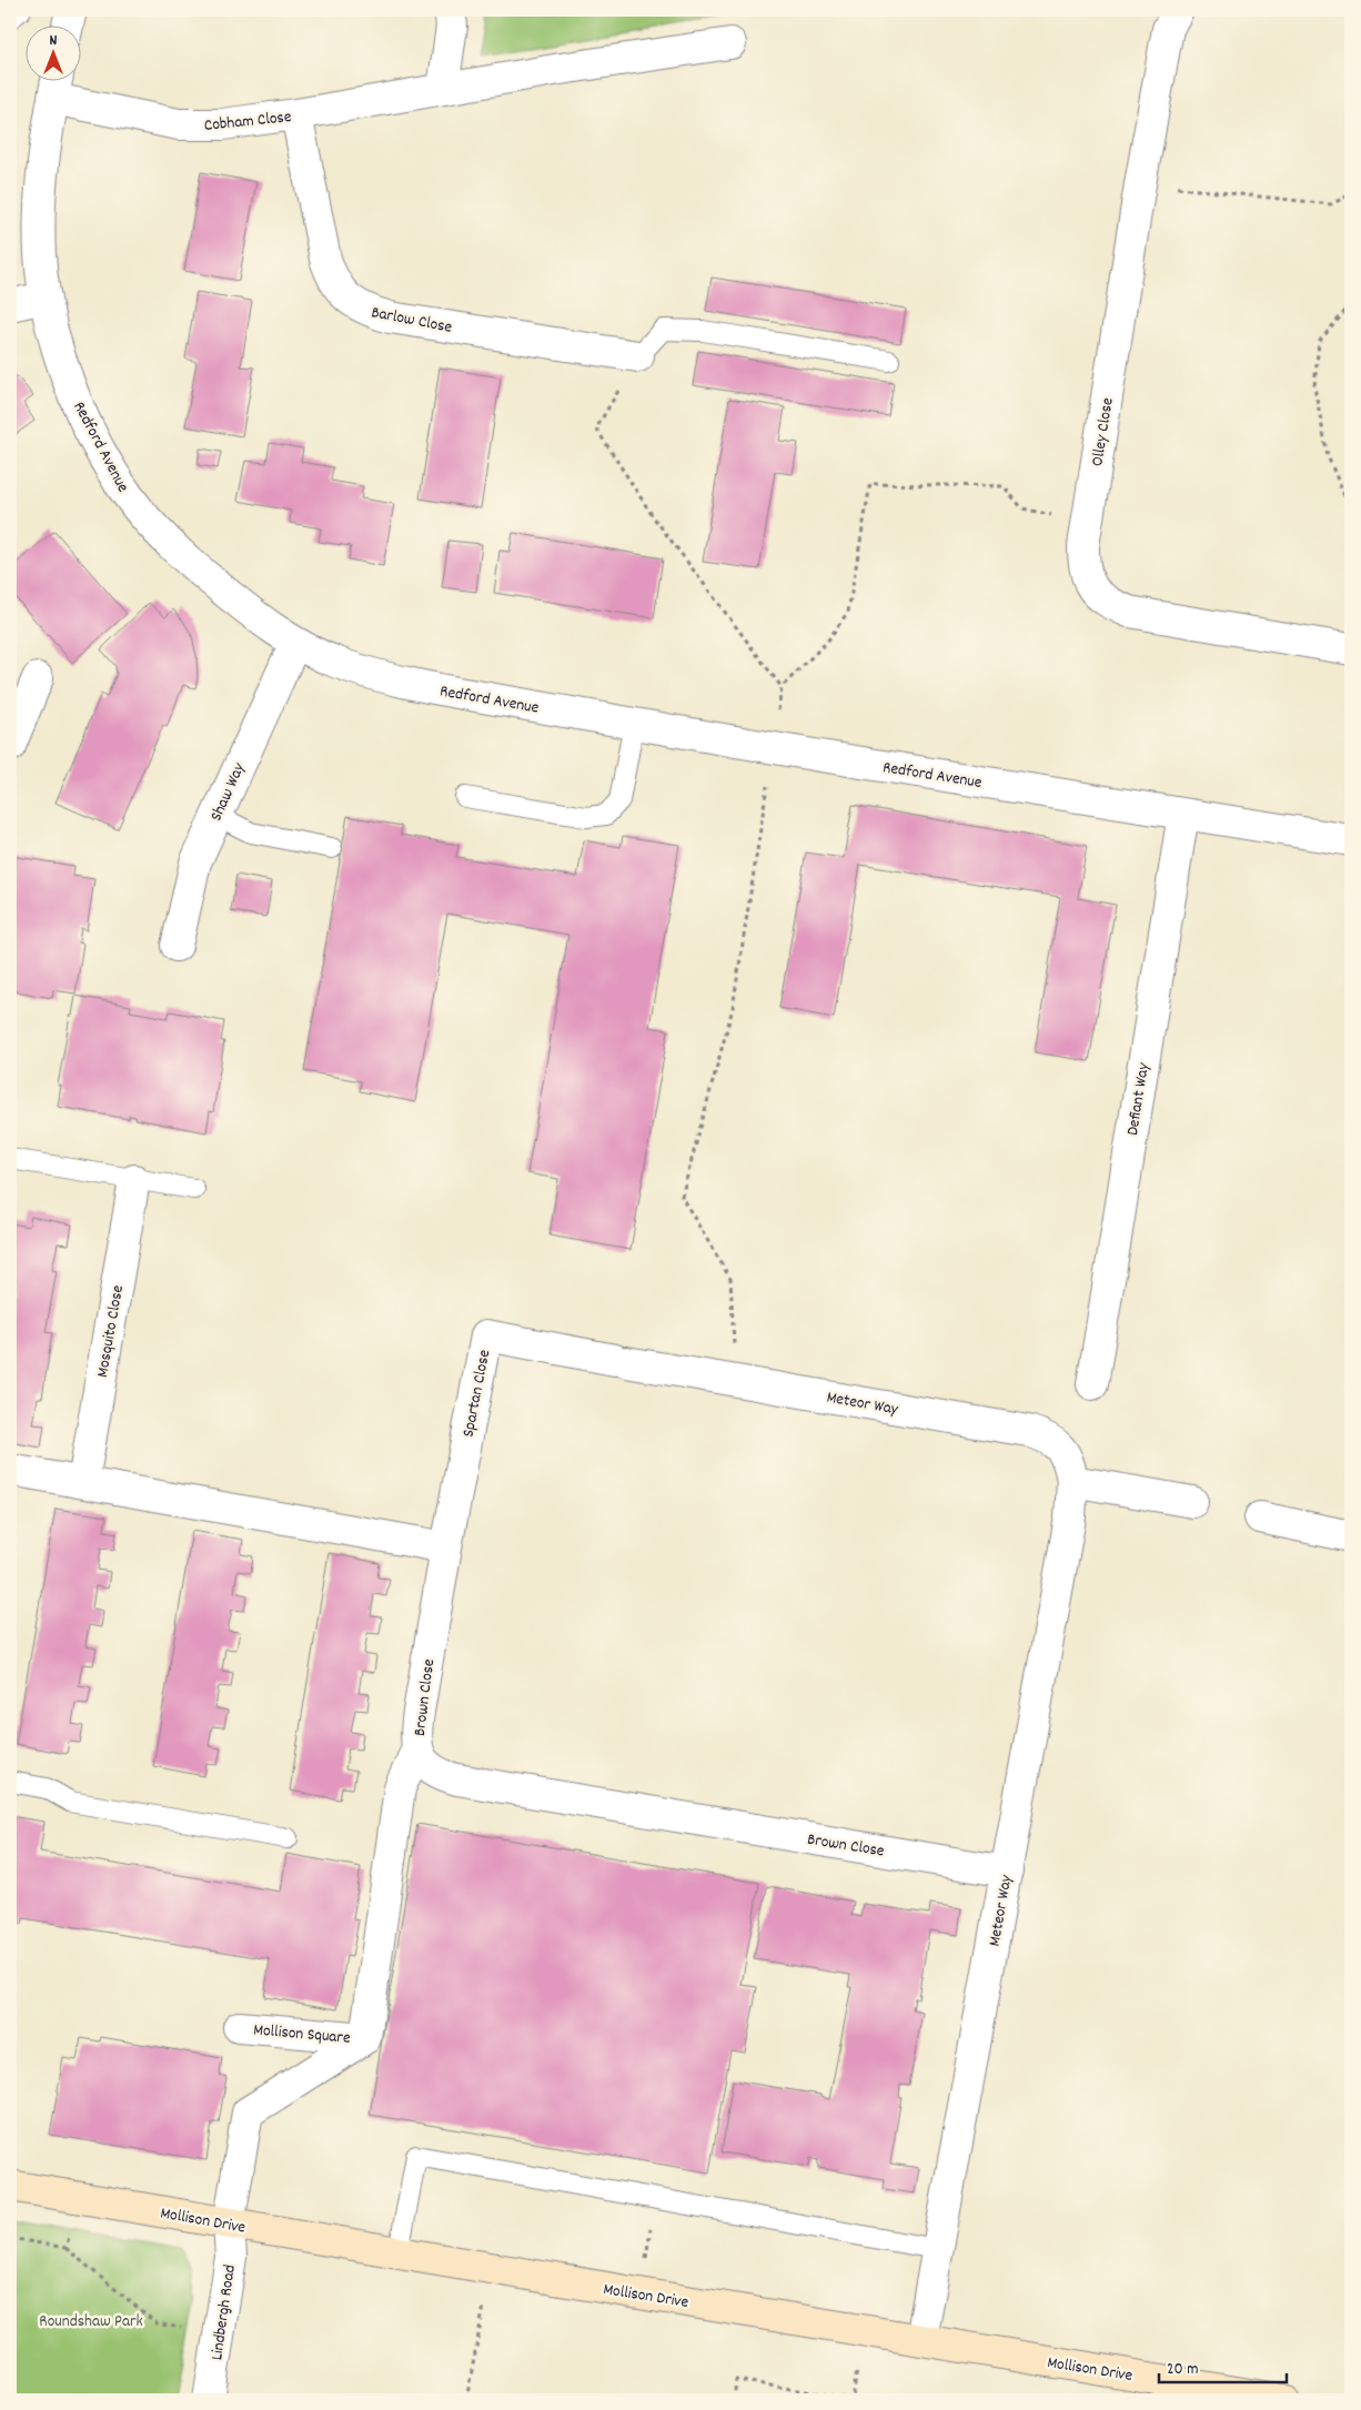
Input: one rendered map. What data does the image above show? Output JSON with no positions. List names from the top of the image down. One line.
{"streets":{"main road":["Mollison Drive"],"street":["Cobham Close","Barlow Close","Olley Close","Redford Avenue","Shaw Way","Defiant Way","Mosquito Close","Spartan Close","Meteor Way","Brown Close","Mollison Square","Lindbergh Road"]},"crossings":[["Cobham Close","Barlow Close"],["Cobham Close","Redford Avenue"],["Redford Avenue","Shaw Way"],["Redford Avenue","Defiant Way"],["Spartan Close","Meteor Way"],["Spartan Close","Brown Close"],["Meteor Way","Brown Close"],["Meteor Way","Mollison Drive"],["Mollison Square","Lindbergh Road"],["Mollison Drive","Lindbergh Road"]],"parks":["Roundshaw Park"],"scale_bar":"20 m","north":"top"}
